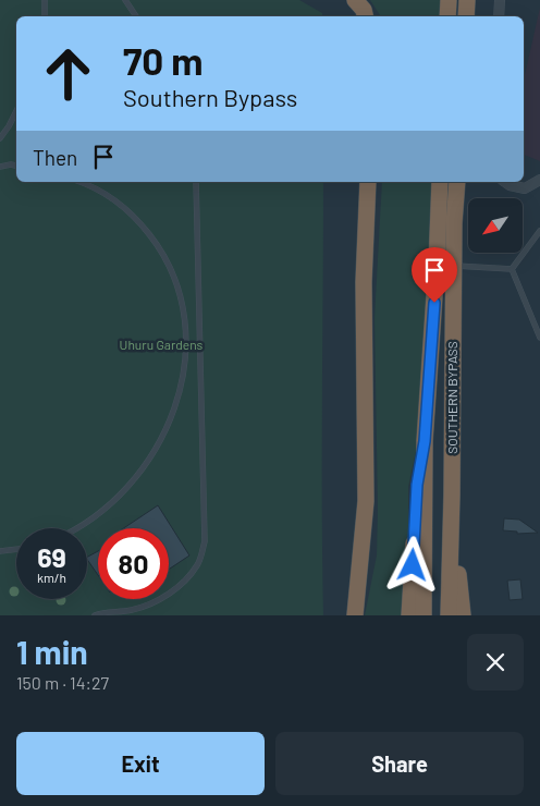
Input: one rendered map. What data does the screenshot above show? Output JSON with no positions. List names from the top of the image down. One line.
{"streets":{"highway":["SOUTHERN BYPASS"]},"parks":["Uhuru Gardens"],"north":"bottom left","page":{"turn":["70 m","Southern Bypass"],"then":"Then","speed":"69 km/h","limit":"80","heading":["1 min","150 m · 14:27"],"buttons":["Exit","Share"]}}
